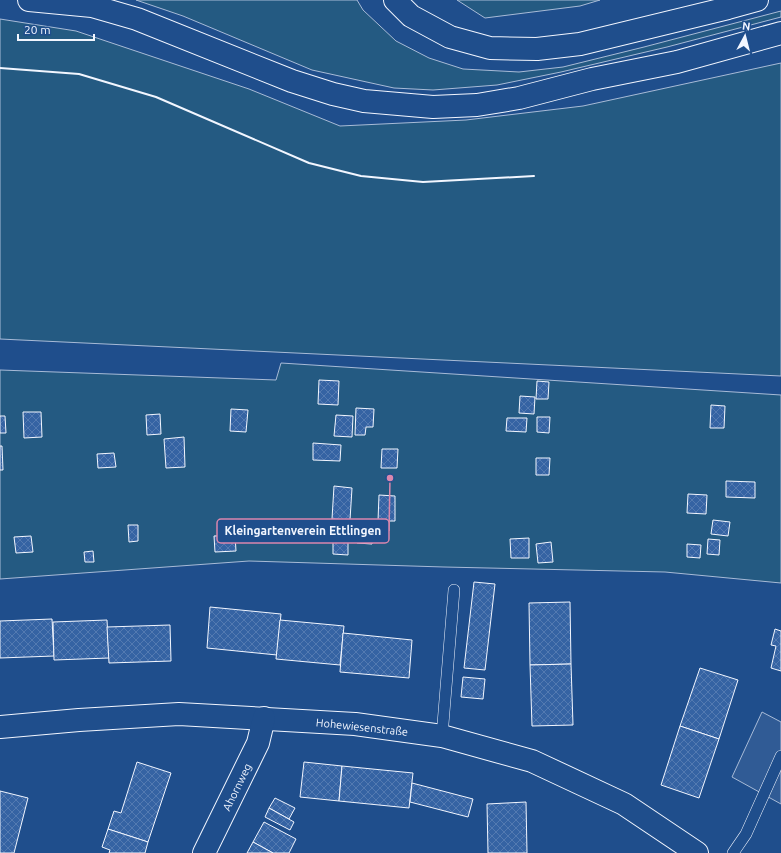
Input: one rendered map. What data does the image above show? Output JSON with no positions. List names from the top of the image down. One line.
{"streets":{"main road":["Hohewiesenstraße","Ahornweg"]},"crossings":[["Hohewiesenstraße","Ahornweg"]],"places":["Kleingartenverein Ettlingen"],"scale_bar":"20 m","north":"top"}
